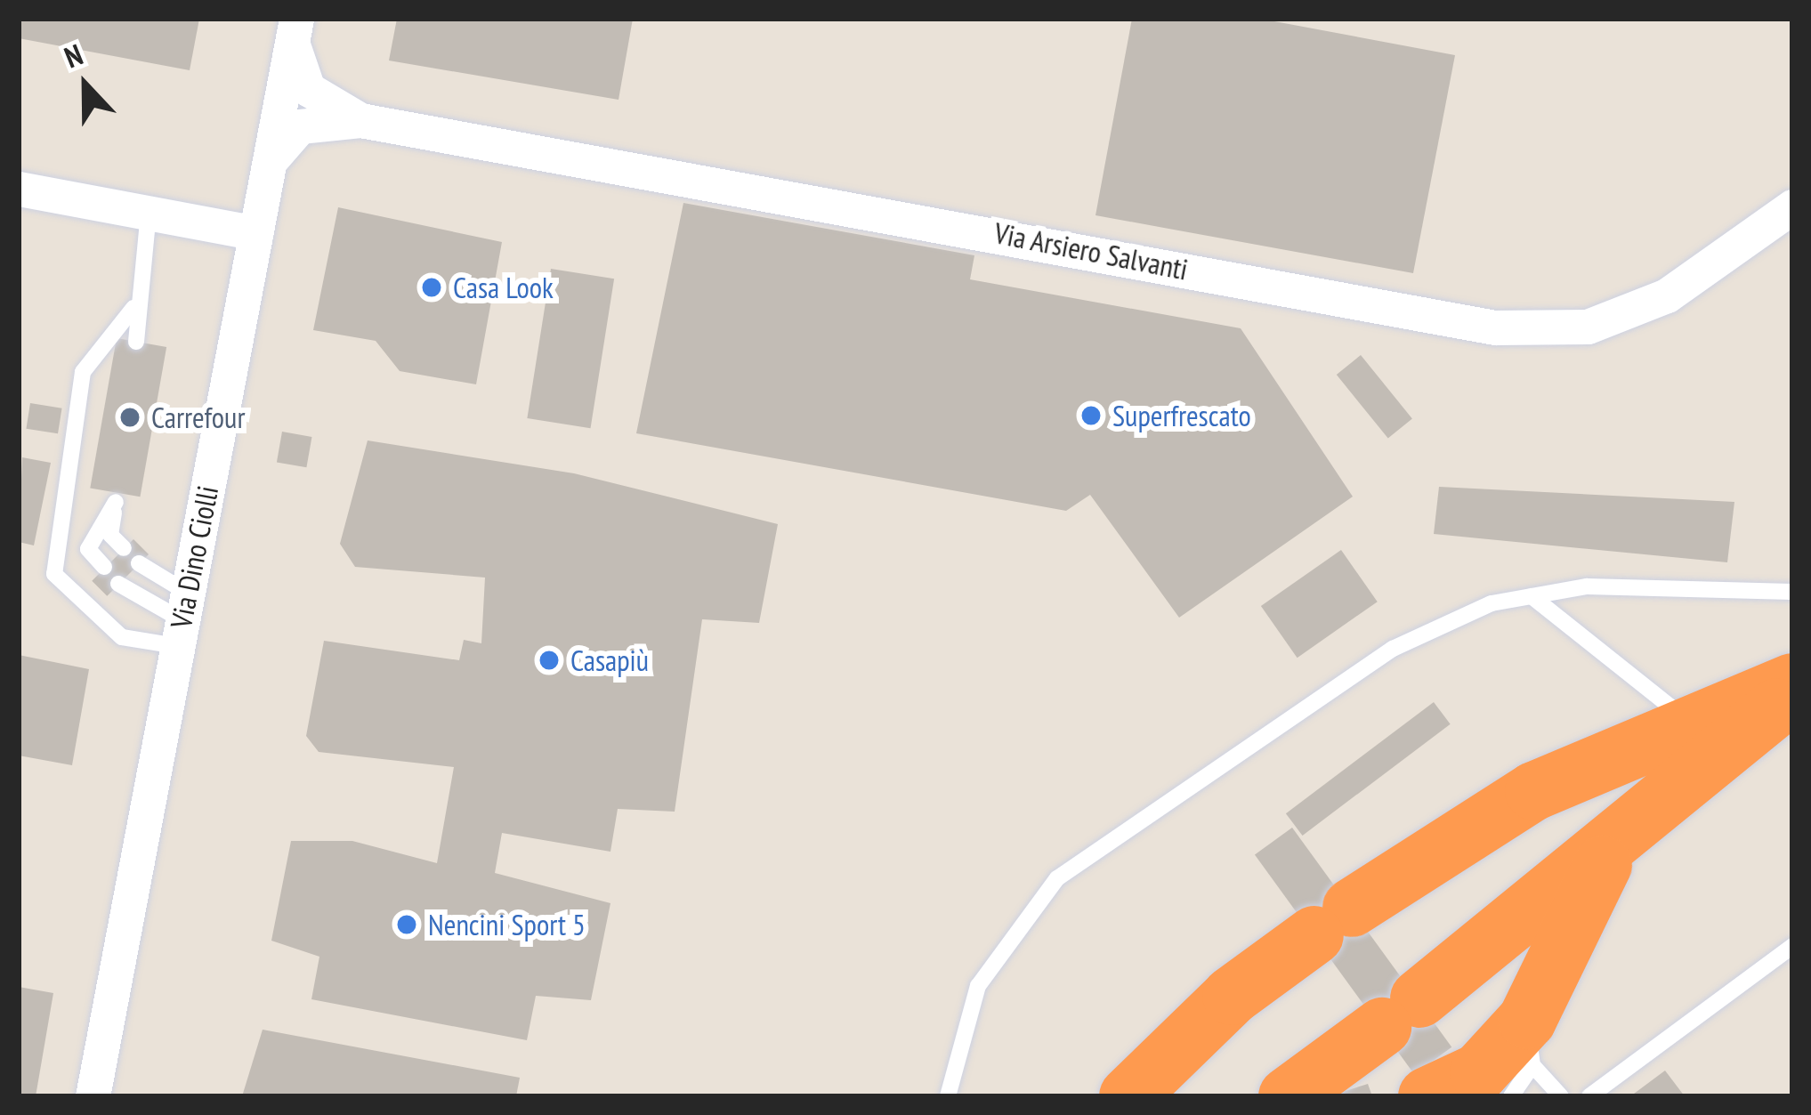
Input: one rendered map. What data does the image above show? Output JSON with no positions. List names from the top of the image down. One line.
{"streets":{"street":["Via Arsiero Salvanti","Via Dino Ciolli"]},"crossings":[["Via Arsiero Salvanti","Via Dino Ciolli"]],"places":["Casa Look","Superfrescato","Carrefour","Casapiù","Nencini Sport 5"],"north":"top"}
